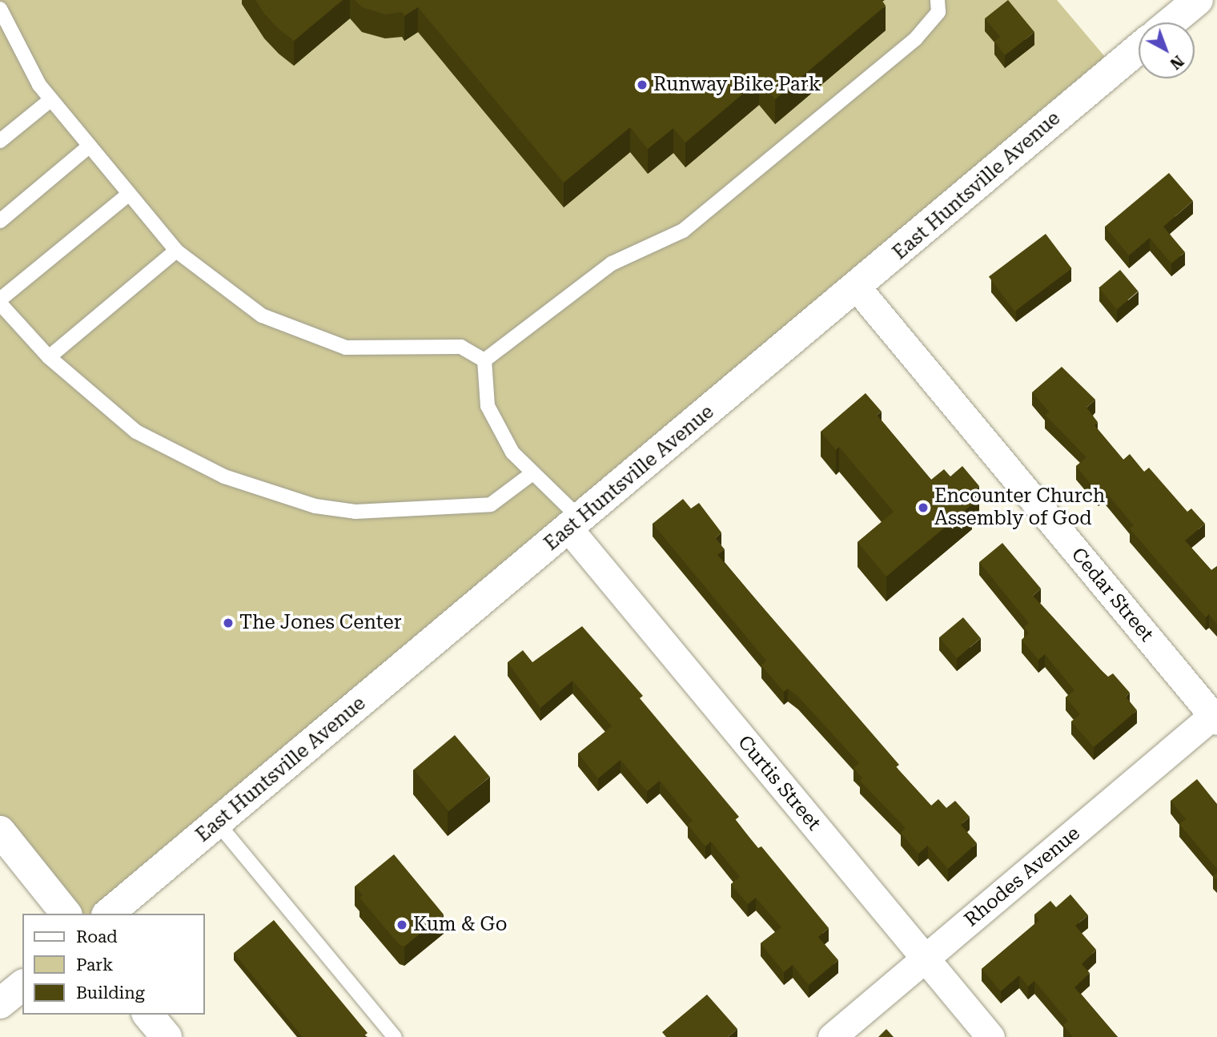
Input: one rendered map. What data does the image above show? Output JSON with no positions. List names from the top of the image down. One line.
{"streets":{"main road":["East Huntsville Avenue"],"street":["Cedar Street","Curtis Street","Rhodes Avenue"]},"crossings":[["East Huntsville Avenue","Cedar Street"],["East Huntsville Avenue","Curtis Street"],["Cedar Street","Rhodes Avenue"],["Curtis Street","Rhodes Avenue"]],"places":["Runway Bike Park","Encounter Church Assembly of God","The Jones Center","Kum & Go"],"legend":["Road","Park","Building"],"north":"bottom right"}
